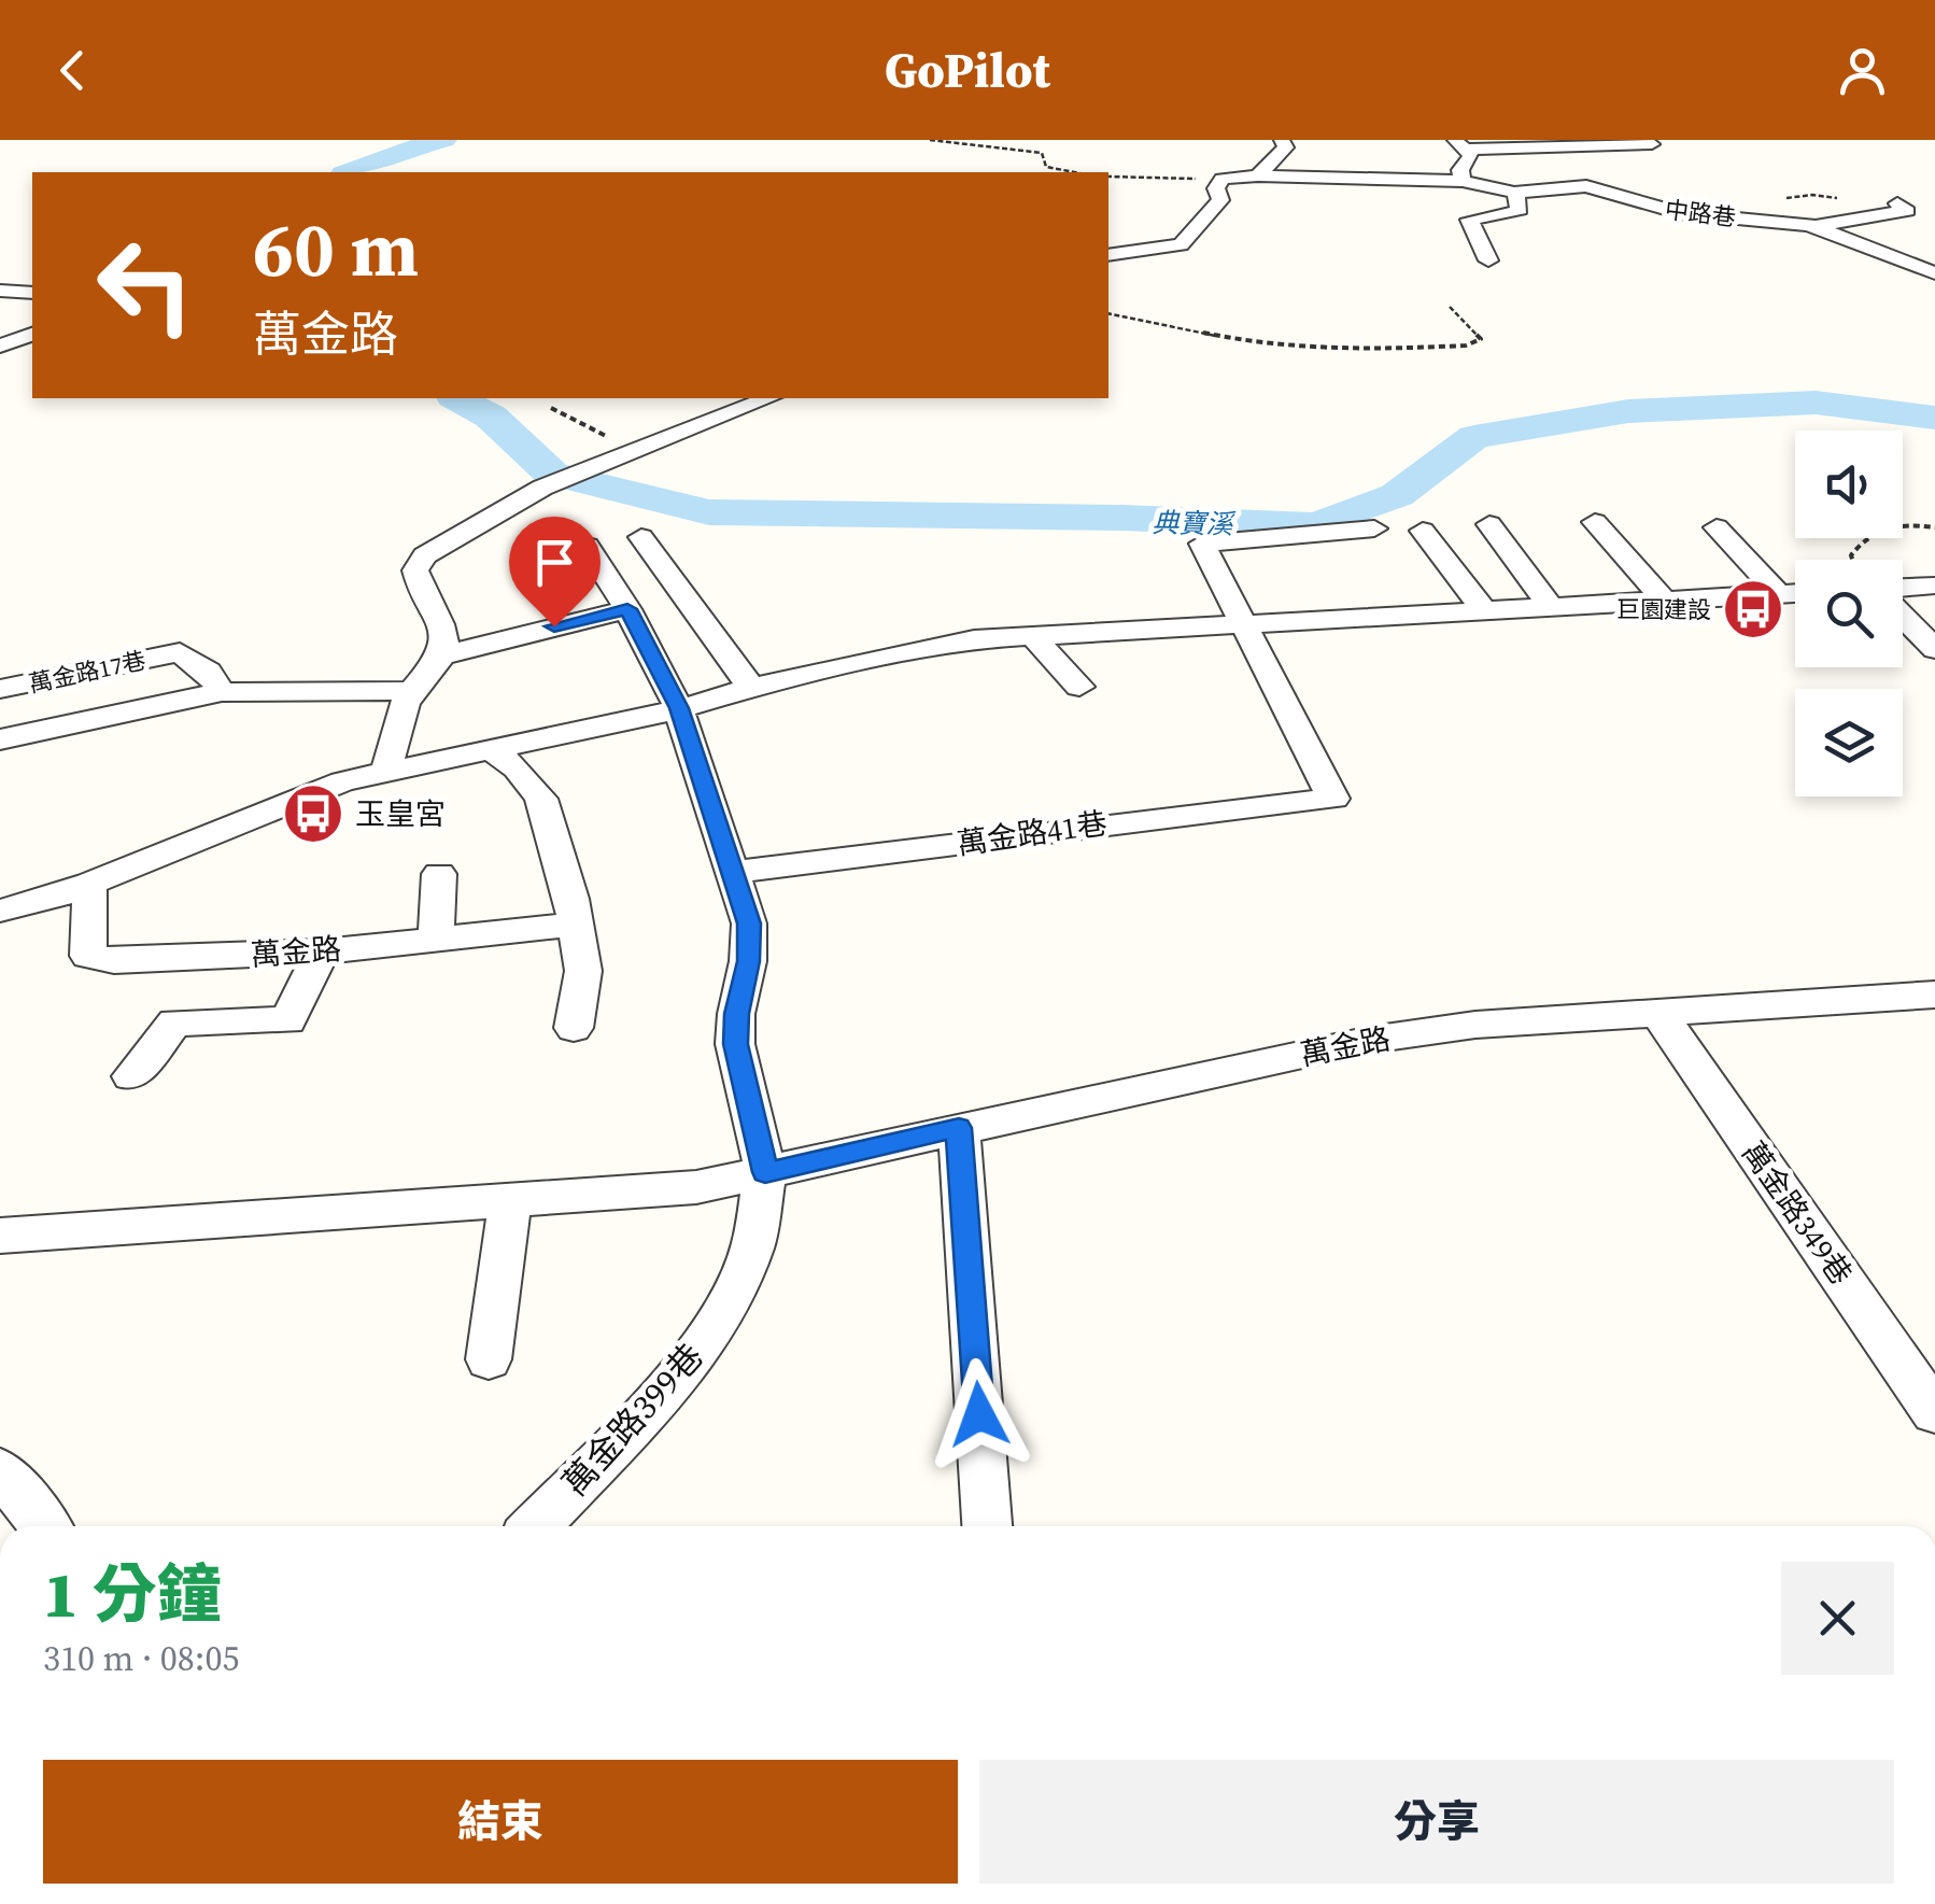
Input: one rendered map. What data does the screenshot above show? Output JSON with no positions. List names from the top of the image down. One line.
{"streets":{"street":["中路巷","萬金路17巷","萬金路41巷","萬金路","萬金路349巷","萬金路399巷"]},"crossings":[["萬金路","萬金路349巷"],["萬金路","萬金路399巷"]],"water":["典寶溪"],"places":{"bus stop":["巨園建設","玉皇宮"]},"page":{"header":"GoPilot","turn":["60 m","萬金路"],"heading":["1 分鐘","310 m · 08:05"],"buttons":["結束","分享"]}}
